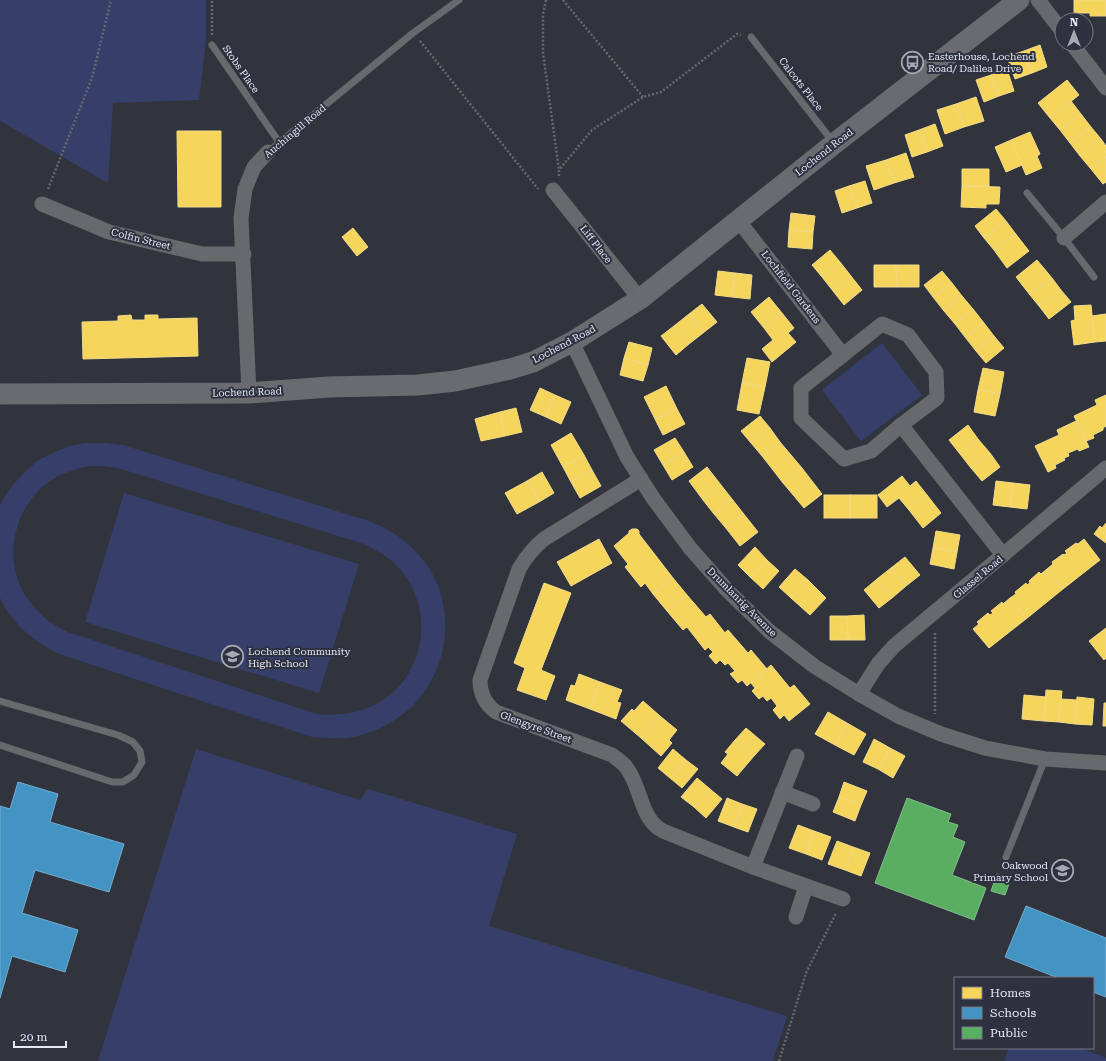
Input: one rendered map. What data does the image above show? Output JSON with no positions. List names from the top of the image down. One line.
{"streets":{"street":["Auchingill Road","Lochend Road","Colfin Street","Liff Place","Lochfield Gardens","Glassel Road","Drumlanrig Avenue","Glengyre Street"],"lane":["Stobs Place","Calcots Place"]},"crossings":[["Stobs Place","Auchingill Road"],["Calcots Place","Lochend Road"],["Auchingill Road","Lochend Road"],["Auchingill Road","Colfin Street"],["Lochend Road","Liff Place"],["Lochend Road","Lochfield Gardens"],["Lochend Road","Drumlanrig Avenue"],["Glassel Road","Drumlanrig Avenue"],["Drumlanrig Avenue","Glengyre Street"]],"places":{"bus stop":["Easterhouse, Lochend Road/ Dalilea Drive"],"school or university":["Lochend Community High School","Oakwood Primary School"]},"legend":["Homes","Schools","Public"],"scale_bar":"20 m","north":"top"}
